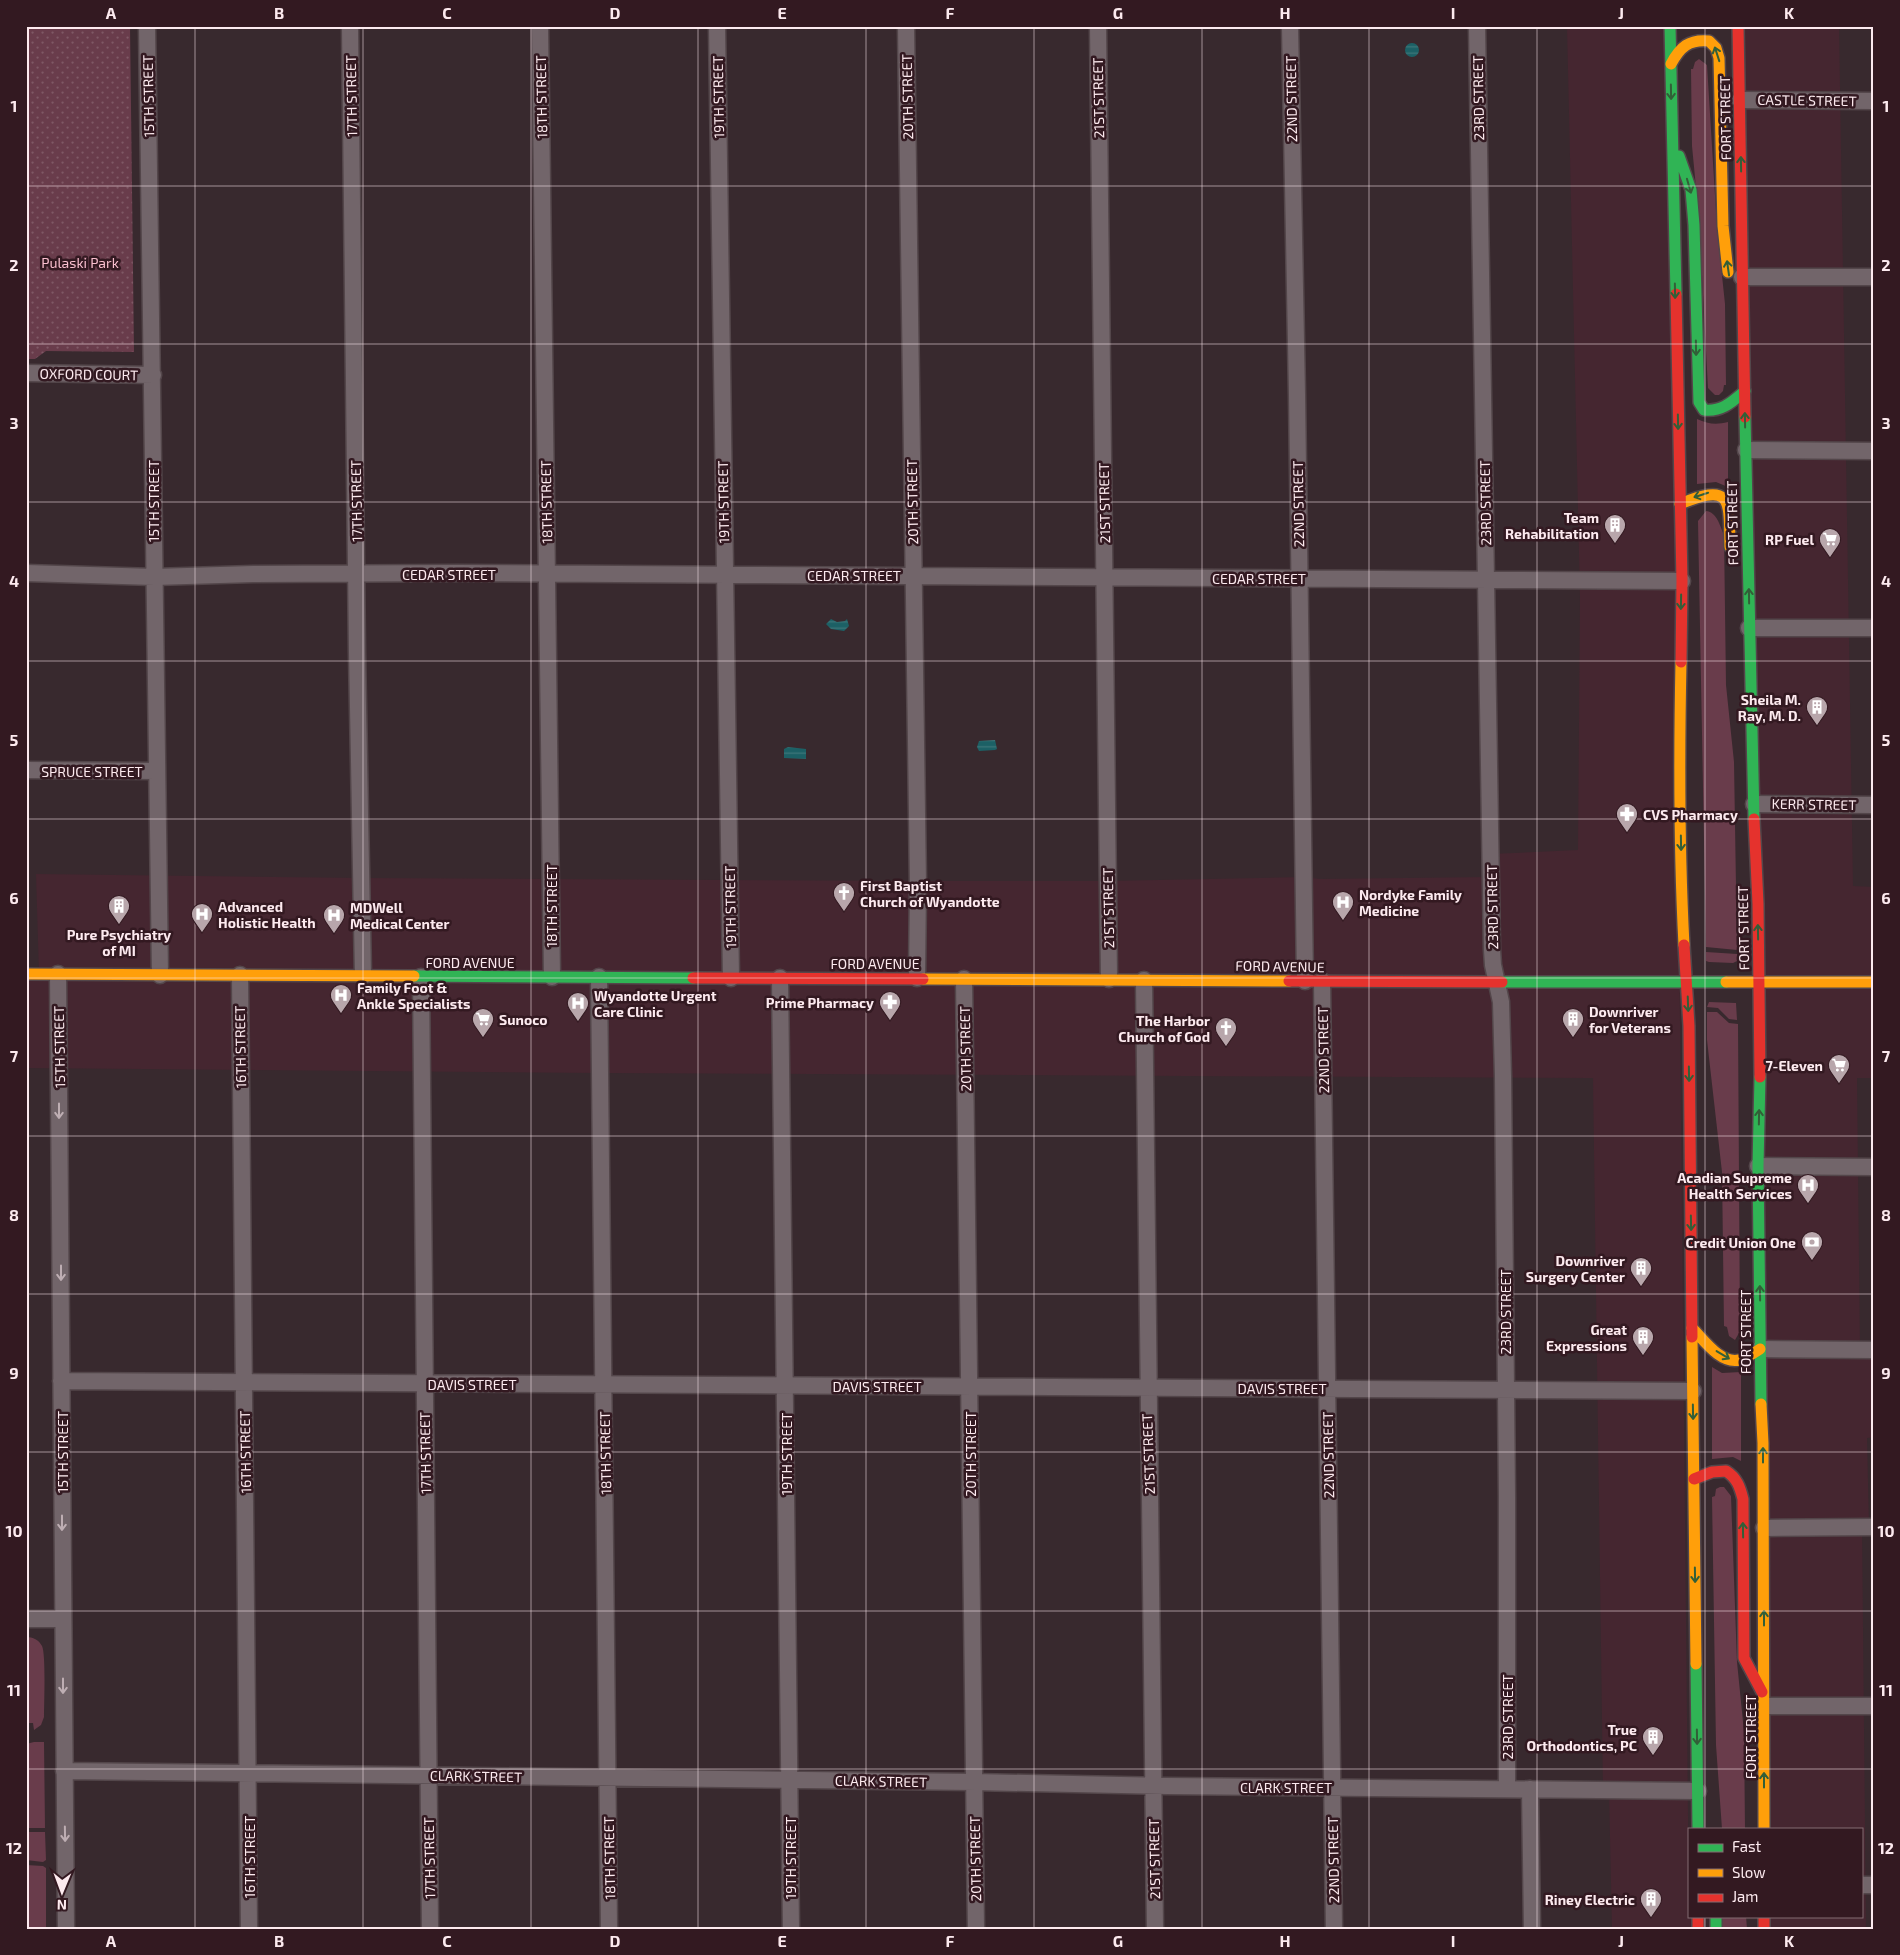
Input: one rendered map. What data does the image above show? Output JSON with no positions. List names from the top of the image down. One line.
{"streets":{"main road":["FORT STREET","FORD AVENUE"],"street":["15TH STREET","17TH STREET","18TH STREET","19TH STREET","20TH STREET","21ST STREET","23RD STREET","22ND STREET","CASTLE STREET","OXFORD COURT","CEDAR STREET","SPRUCE STREET","KERR STREET","16TH STREET","DAVIS STREET","CLARK STREET"]},"crossings":[["15TH STREET","OXFORD COURT"],["15TH STREET","CEDAR STREET"],["15TH STREET","SPRUCE STREET"],["15TH STREET","FORD AVENUE"],["15TH STREET","DAVIS STREET"],["15TH STREET","CLARK STREET"],["17TH STREET","CEDAR STREET"],["17TH STREET","FORD AVENUE"],["17TH STREET","DAVIS STREET"],["17TH STREET","CLARK STREET"],["18TH STREET","CEDAR STREET"],["18TH STREET","FORD AVENUE"],["18TH STREET","DAVIS STREET"],["18TH STREET","CLARK STREET"],["19TH STREET","CEDAR STREET"],["19TH STREET","FORD AVENUE"],["19TH STREET","DAVIS STREET"],["19TH STREET","CLARK STREET"],["20TH STREET","CEDAR STREET"],["20TH STREET","FORD AVENUE"],["20TH STREET","DAVIS STREET"],["20TH STREET","CLARK STREET"],["21ST STREET","CEDAR STREET"],["21ST STREET","FORD AVENUE"],["21ST STREET","DAVIS STREET"],["21ST STREET","CLARK STREET"],["23RD STREET","CEDAR STREET"],["23RD STREET","FORD AVENUE"],["23RD STREET","DAVIS STREET"],["23RD STREET","CLARK STREET"],["22ND STREET","CEDAR STREET"],["22ND STREET","FORD AVENUE"],["22ND STREET","DAVIS STREET"],["22ND STREET","CLARK STREET"],["CASTLE STREET","FORT STREET"],["FORT STREET","KERR STREET"],["FORT STREET","FORD AVENUE"],["FORD AVENUE","16TH STREET"],["16TH STREET","DAVIS STREET"],["16TH STREET","CLARK STREET"]],"one_way":["15TH STREET"],"parks":["Pulaski Park"],"places":{"building":["Team Rehabilitation","Sheila M. Ray, M. D.","Pure Psychiatry of MI","Downriver for Veterans","Downriver Surgery Center","Great Expressions","True Orthodontics, PC","Riney Electric"],"supermarket":["RP Fuel","Sunoco","7-Eleven"],"pharmacy":["CVS Pharmacy","Prime Pharmacy"],"church":["First Baptist Church of Wyandotte","The Harbor Church of God"],"hospital":["Nordyke Family Medicine","Advanced Holistic Health","MDWell Medical Center","Family Foot & Ankle Specialists","Wyandotte Urgent Care Clinic","Acadian Supreme Health Services"],"bank":["Credit Union One"]},"legend":["Fast","Slow","Jam"],"north":"bottom","grid":{"columns":["A","B","C","D","E","F","G","H","I","J","K"],"rows":["1","2","3","4","5","6","7","8","9","10","11","12"]}}
